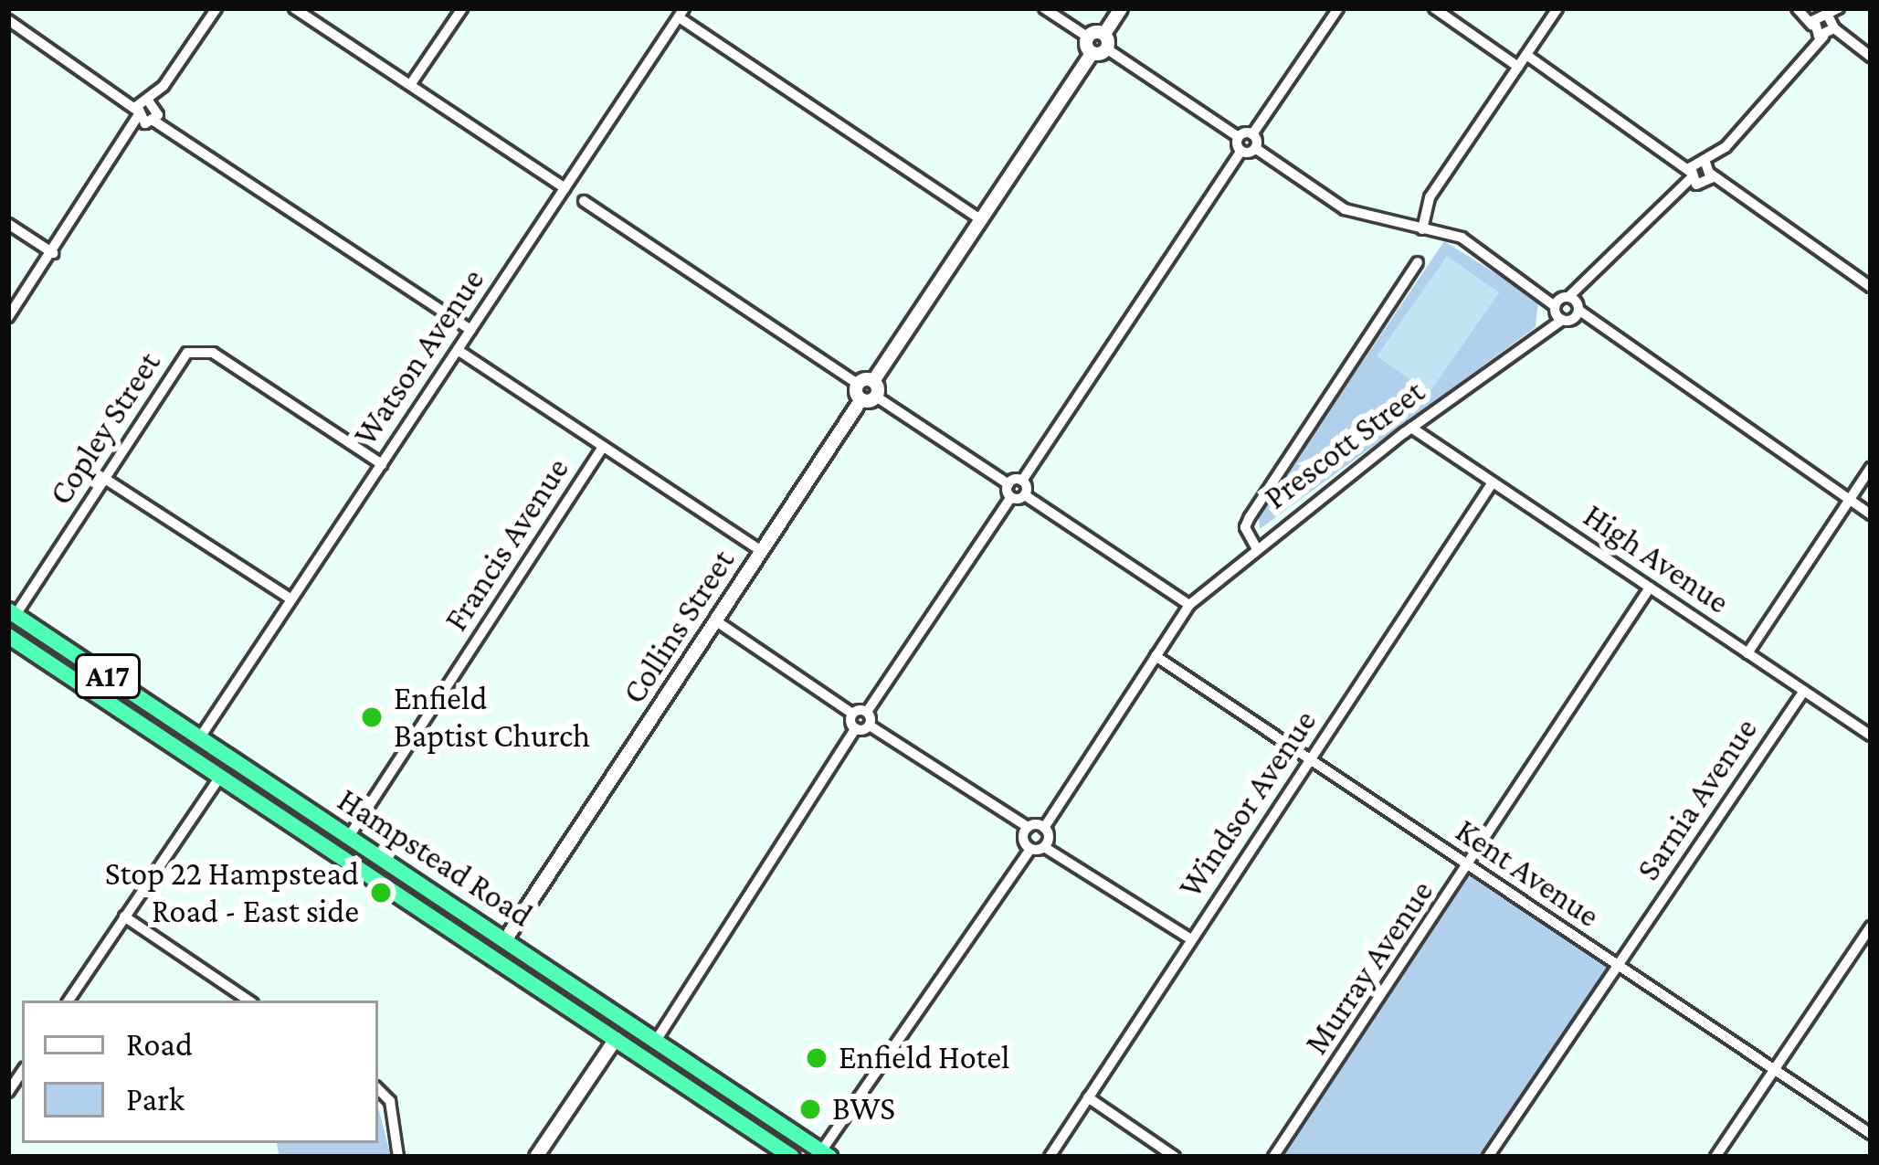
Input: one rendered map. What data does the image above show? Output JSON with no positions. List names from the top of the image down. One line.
{"streets":{"highway":["A17","Hampstead Road"],"street":["Watson Avenue","Copley Street","Prescott Street","Francis Avenue","High Avenue","Collins Street","Sarnia Avenue","Windsor Avenue","Kent Avenue","Murray Avenue"]},"crossings":[["Watson Avenue","Copley Street"],["Watson Avenue","Hampstead Road"],["Copley Street","Hampstead Road"],["Prescott Street","High Avenue"],["Prescott Street","Hampstead Road"],["Prescott Street","Kent Avenue"],["Francis Avenue","Hampstead Road"],["High Avenue","Sarnia Avenue"],["High Avenue","Windsor Avenue"],["High Avenue","Murray Avenue"],["Collins Street","Hampstead Road"],["Sarnia Avenue","Kent Avenue"],["Windsor Avenue","Kent Avenue"],["Kent Avenue","Murray Avenue"]],"places":["Enfield Baptist Church","Stop 22 Hampstead Road - East side","Enfield Hotel","BWS"],"legend":["Road","Park"]}
